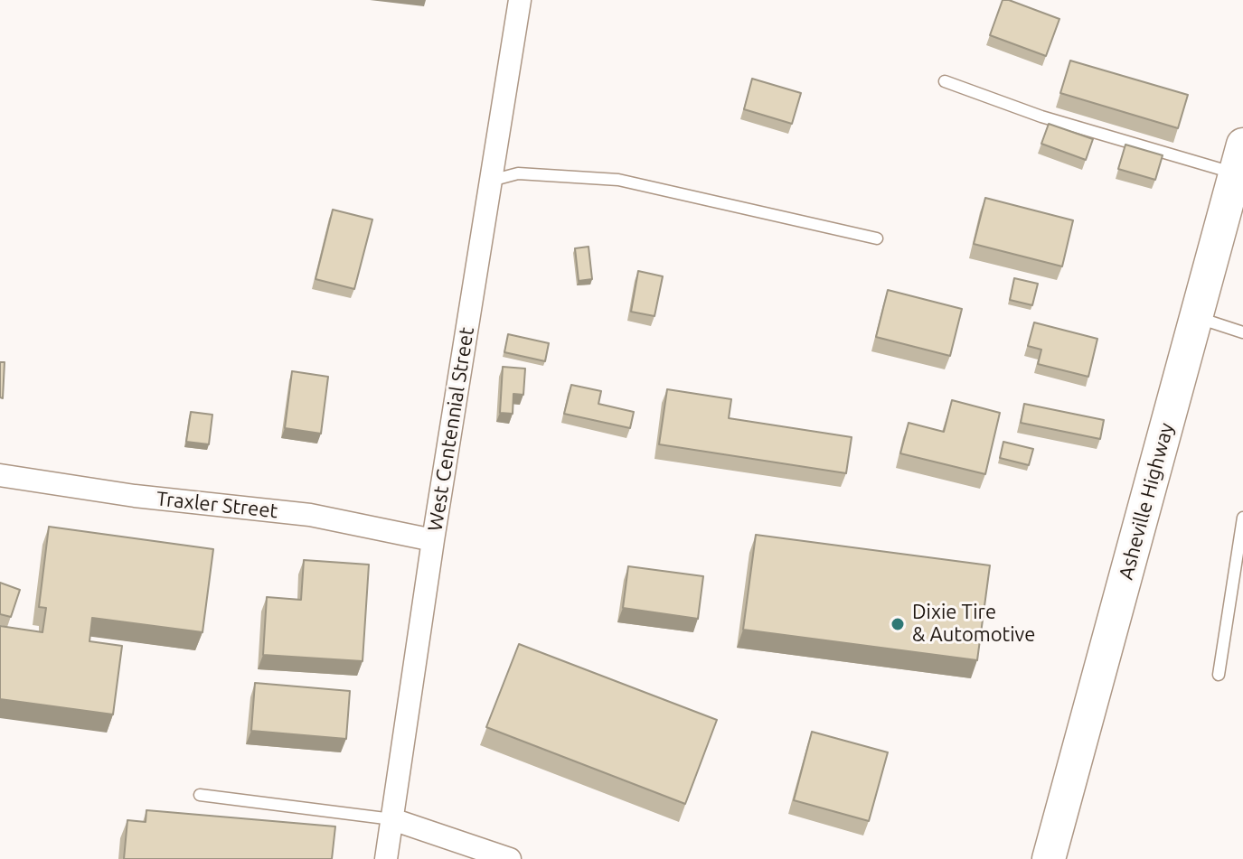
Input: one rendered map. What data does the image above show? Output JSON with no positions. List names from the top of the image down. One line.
{"streets":{"main road":["Asheville Highway"],"street":["West Centennial Street","Traxler Street"]},"crossings":[["West Centennial Street","Traxler Street"]],"places":["Dixie Tire & Automotive"]}
